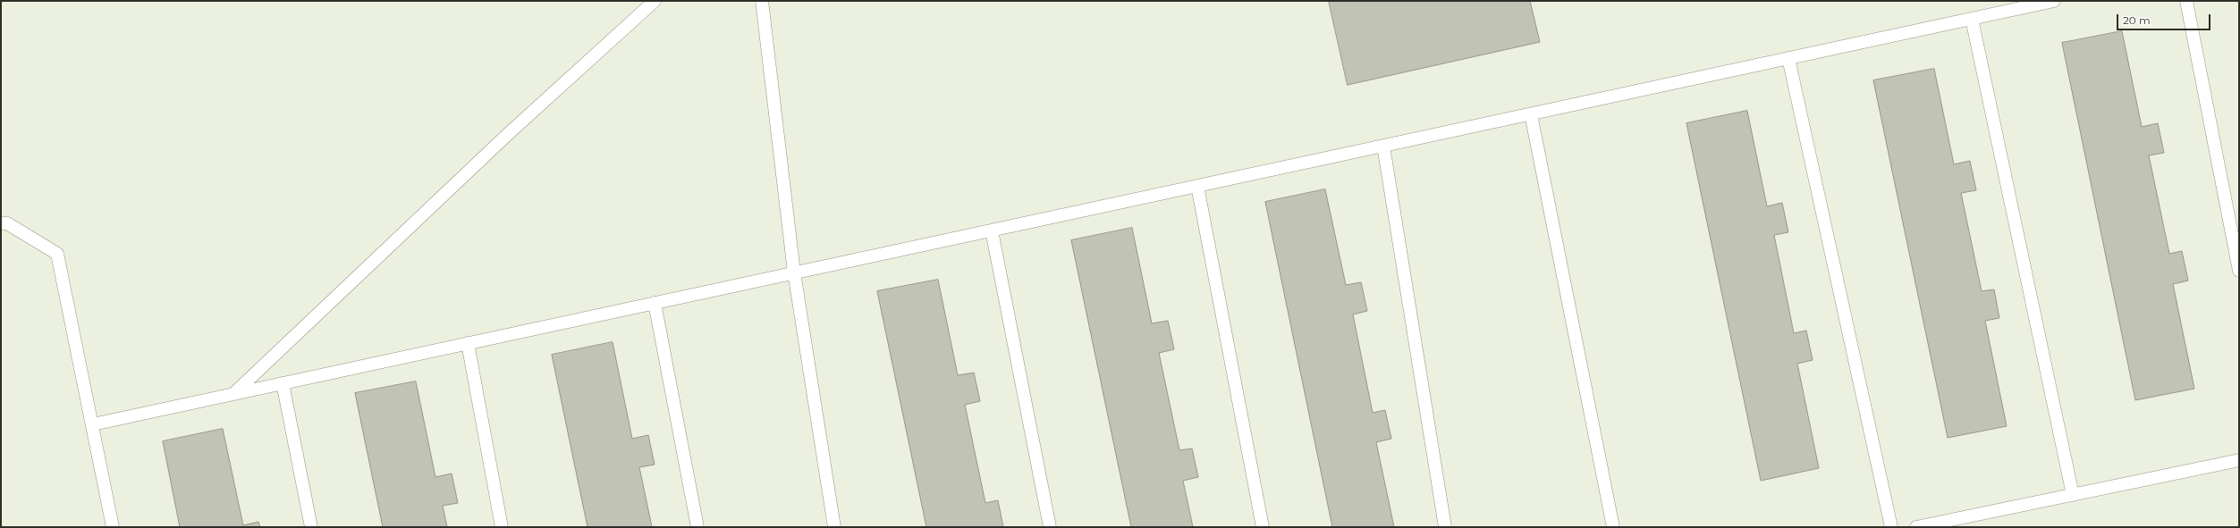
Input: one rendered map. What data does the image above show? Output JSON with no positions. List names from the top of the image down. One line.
{"scale_bar":"20 m"}
